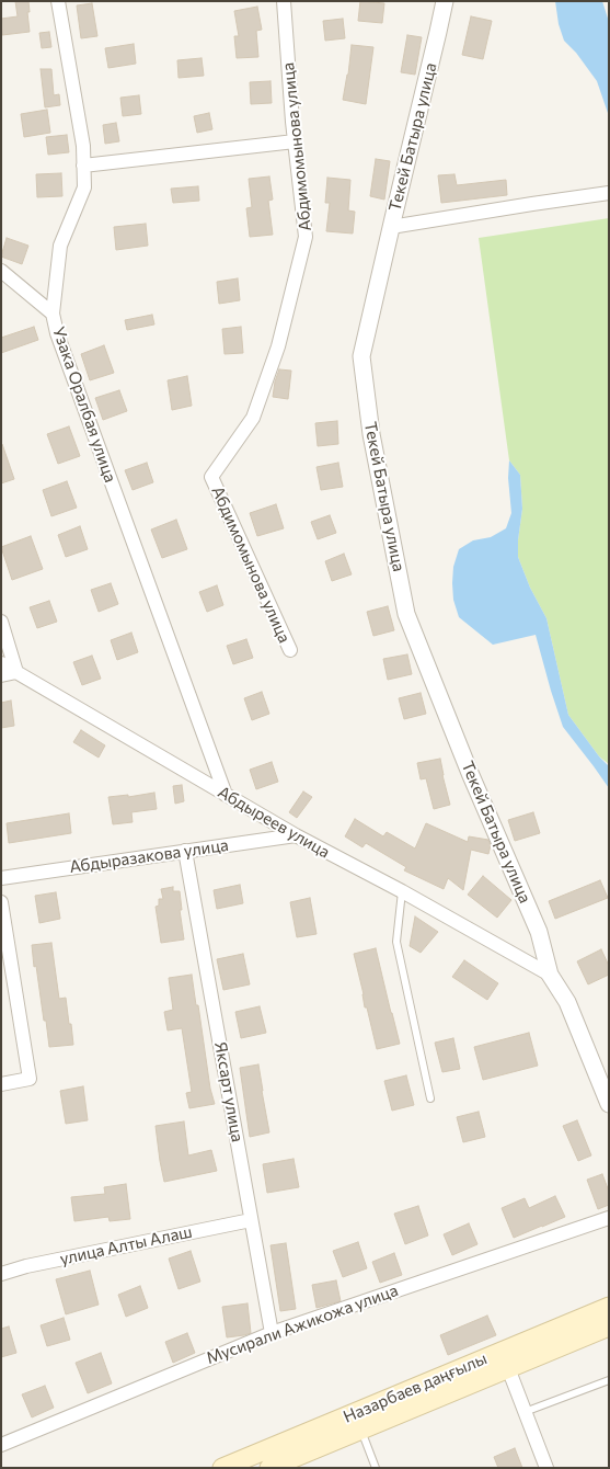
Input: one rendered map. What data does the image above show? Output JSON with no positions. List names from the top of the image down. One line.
{"streets":{"main road":["Назарбаев даңғылы"],"street":["Текей Батыра улица","Абдимомынова улица","Узака Оралбая улица","Абдыреев улица","Абдыразакова улица","Яксарт улица","улица Алты Алаш","Мусирали Ажикожа улица"]},"crossings":[["Текей Батыра улица","Абдыреев улица"],["Узака Оралбая улица","Абдыреев улица"],["Абдыреев улица","Абдыразакова улица"],["Абдыразакова улица","Яксарт улица"],["Яксарт улица","улица Алты Алаш"],["Яксарт улица","Мусирали Ажикожа улица"]]}
